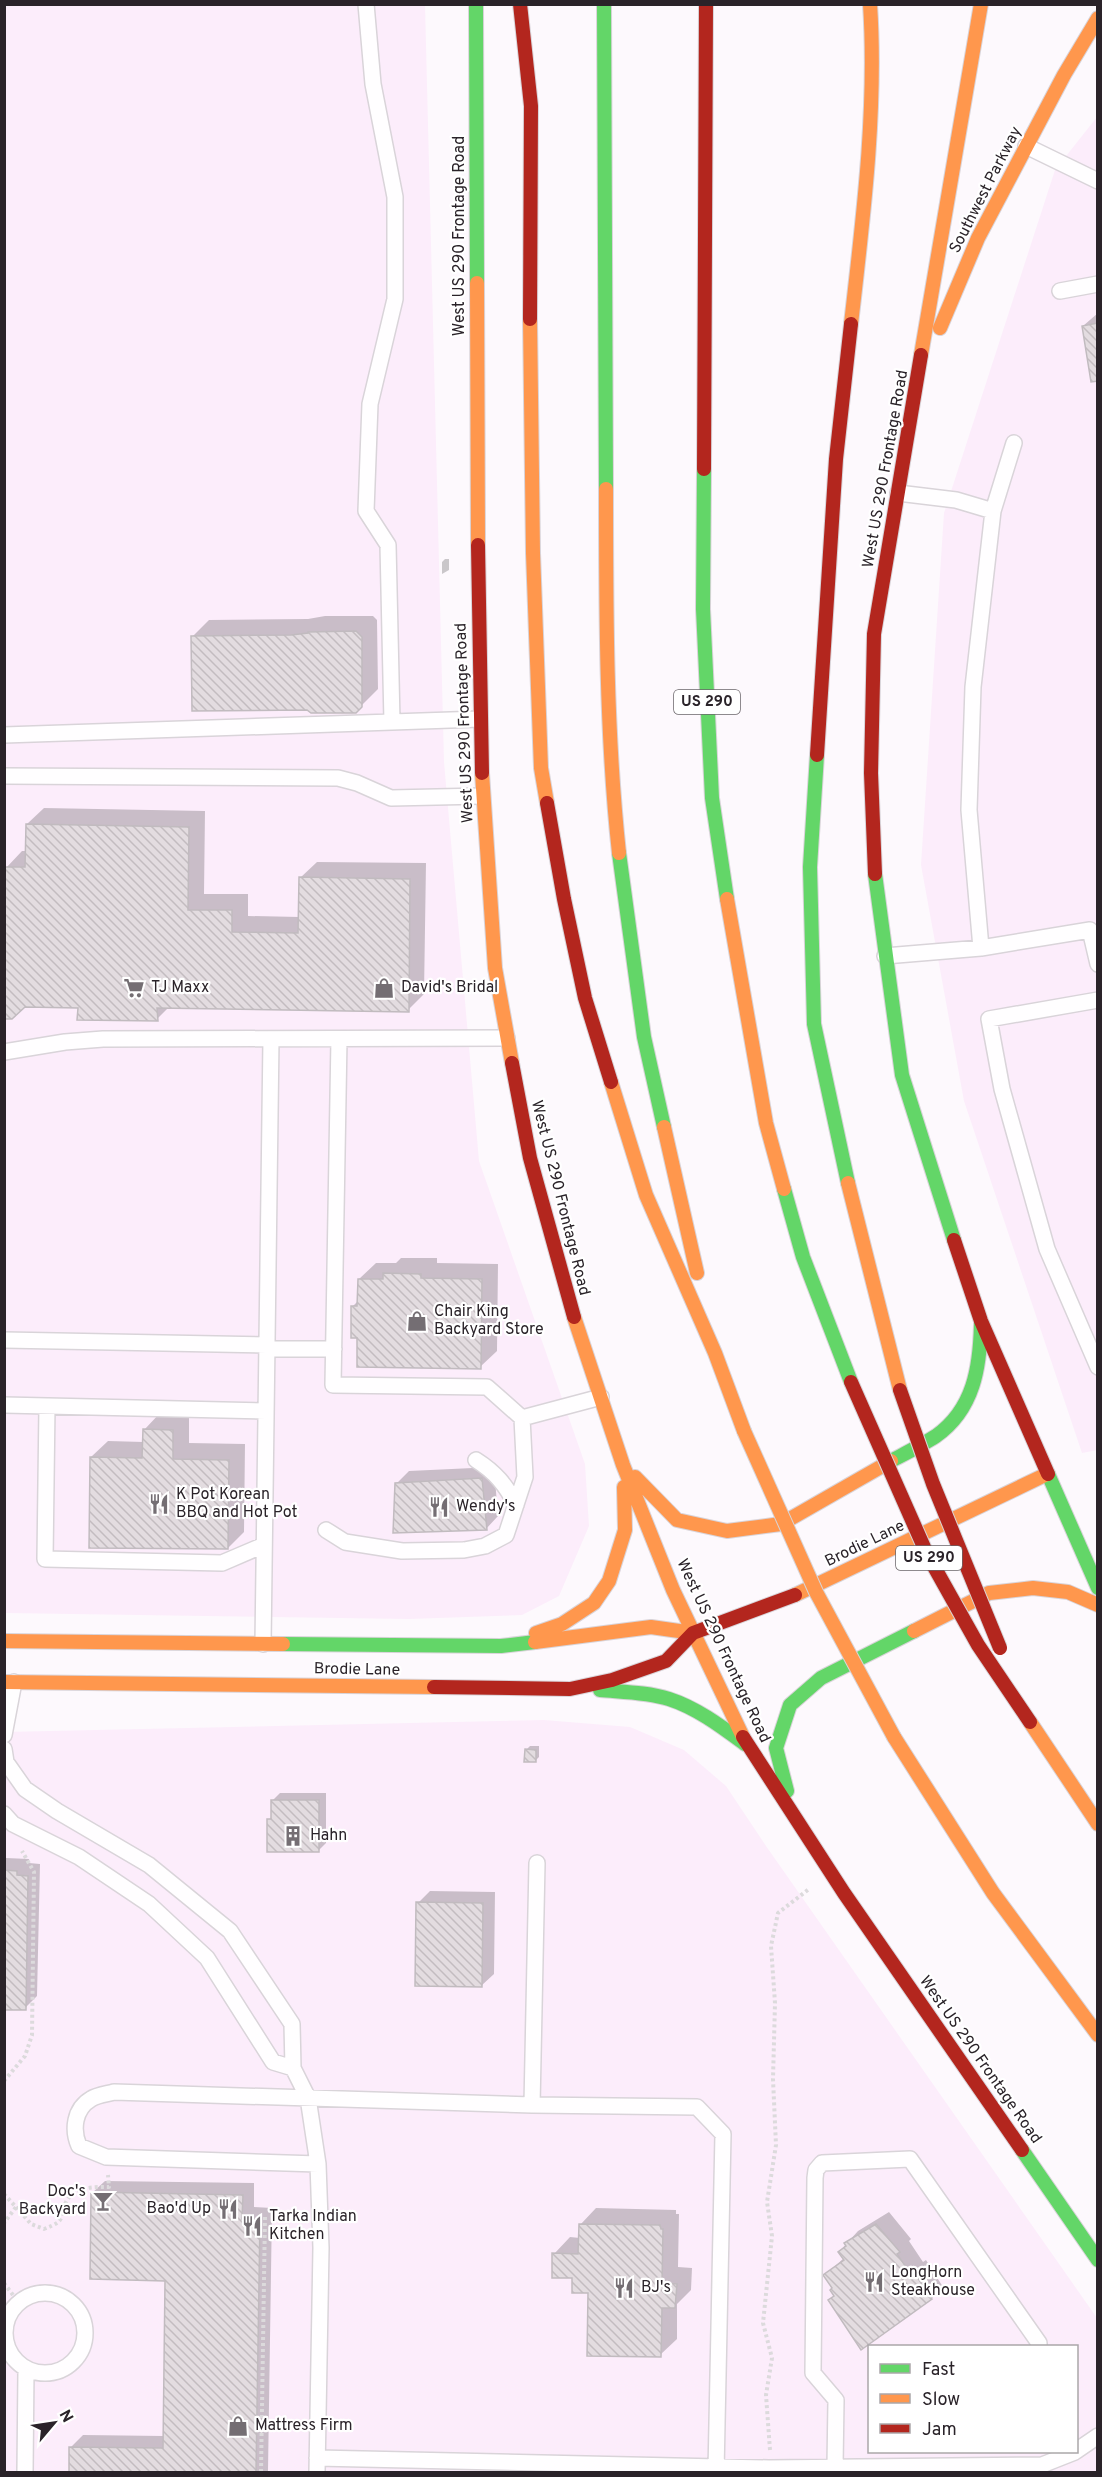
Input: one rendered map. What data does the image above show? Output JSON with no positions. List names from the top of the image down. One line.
{"streets":{"main road":["Southwest Parkway","West US 290 Frontage Road","US 290","Brodie Lane"]},"crossings":[["Southwest Parkway","West US 290 Frontage Road"],["West US 290 Frontage Road","Brodie Lane"]],"places":{"supermarket":["TJ Maxx"],"shop":["David's Bridal","Chair King Backyard Store","Mattress Firm"],"restaurant":["K Pot Korean BBQ and Hot Pot","Wendy's","Bao'd Up","Tarka Indian Kitchen","LongHorn Steakhouse","BJ's"],"building":["Hahn"],"bar":["Doc's Backyard"]},"legend":["Fast","Slow","Jam"],"north":"top right"}
